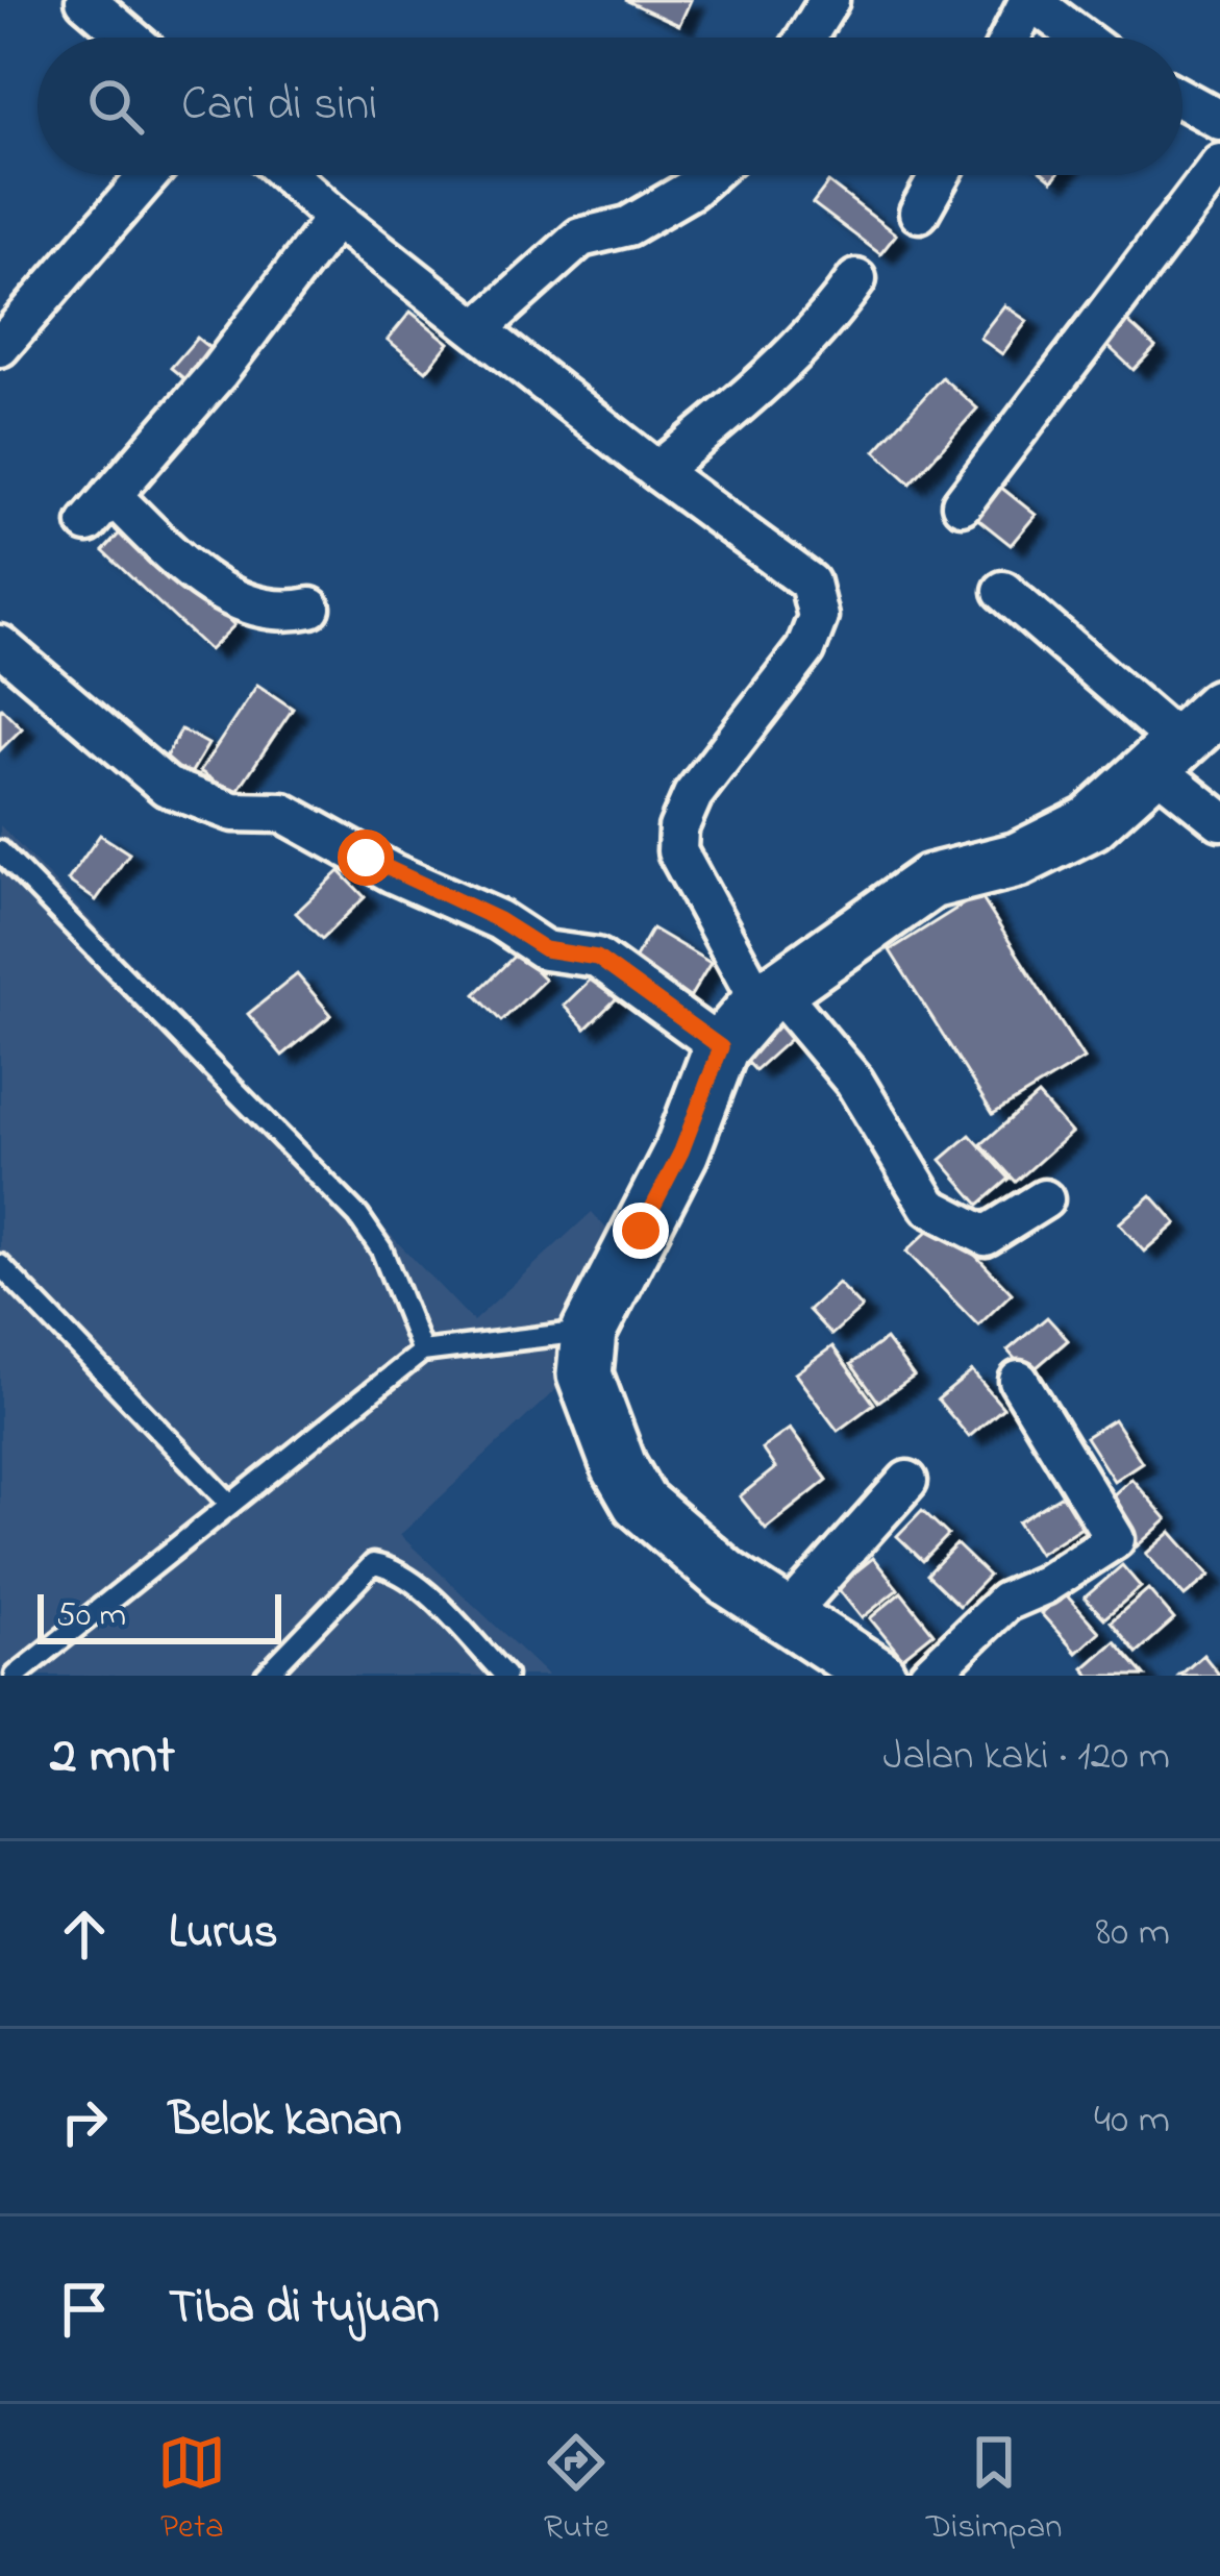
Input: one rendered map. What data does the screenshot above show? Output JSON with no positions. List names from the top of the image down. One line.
{"scale_bar":"50 m","page":{"search":"Cari di sini","scale":"50 m","heading":["2 mnt","Jalan kaki · 120 m"],"list":[["Lurus","80 m"],["Belok kanan","40 m"],"Tiba di tujuan"],"nav":["Peta","Rute","Disimpan"]}}
